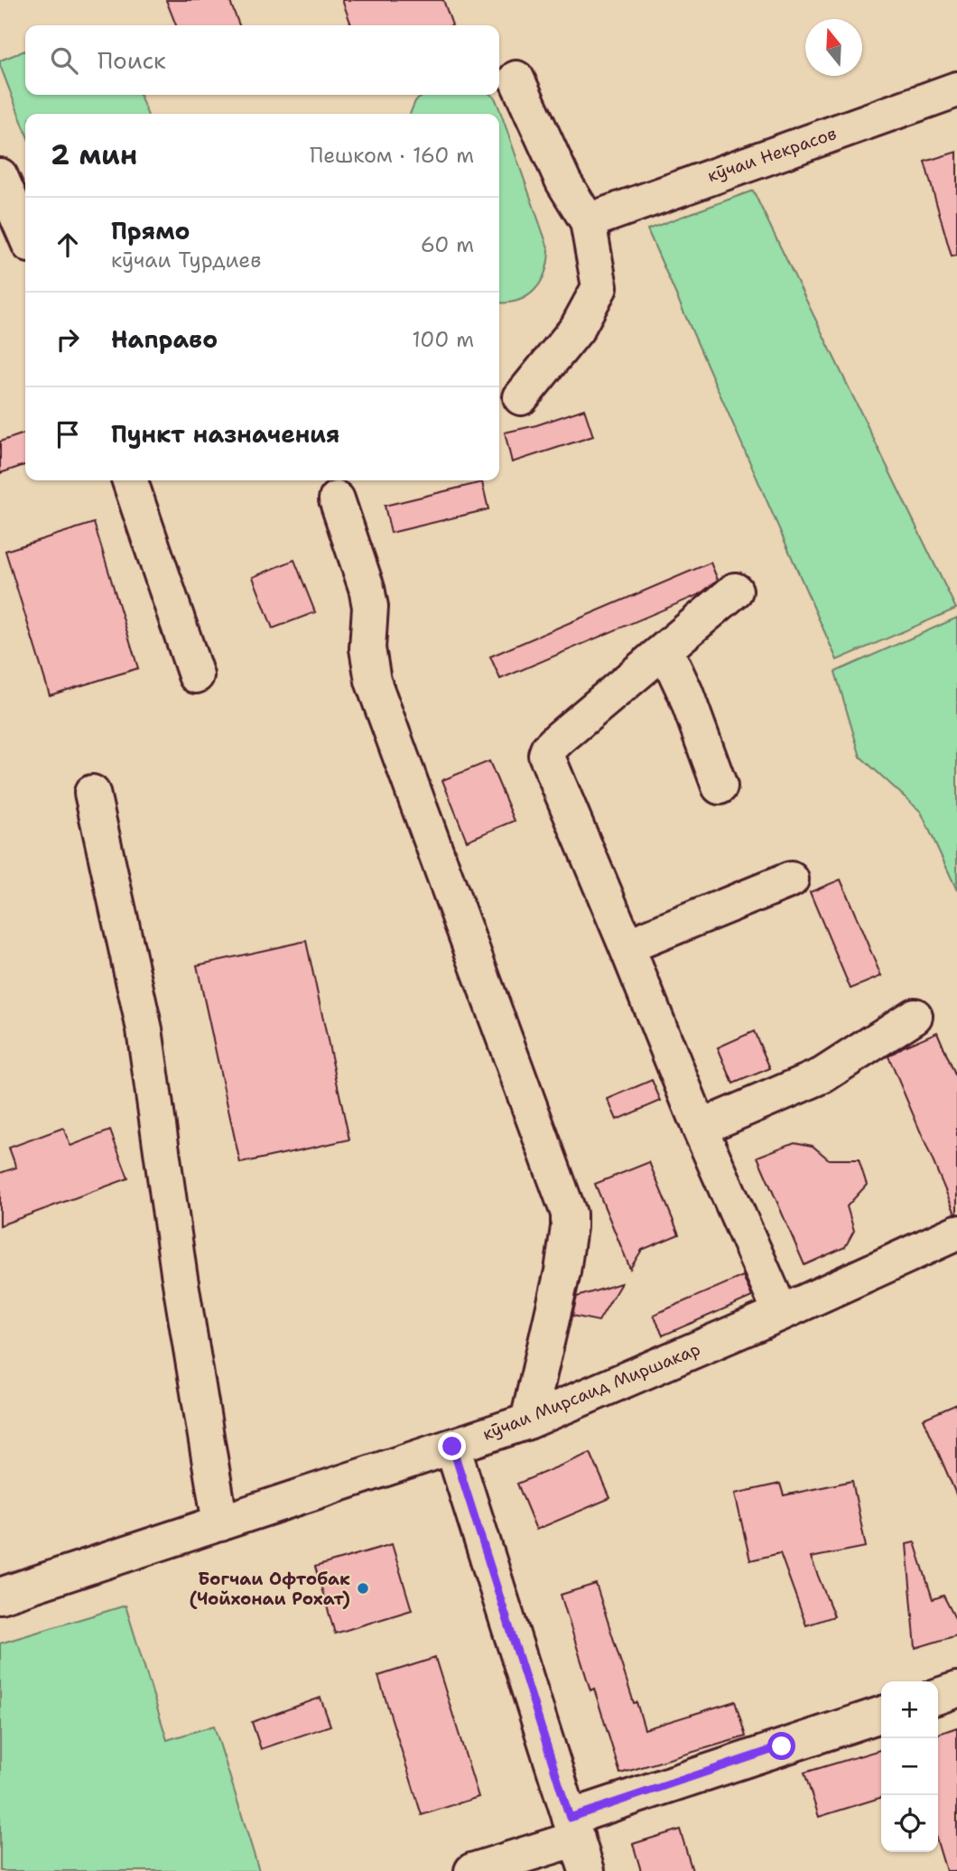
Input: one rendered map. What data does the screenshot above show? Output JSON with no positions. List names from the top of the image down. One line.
{"streets":{"street":["кӯчаи Некрасов","кӯчаи Мирсаид Миршакар"]},"places":["Богчаи Офтобак (Чойхонаи Рохат)"],"north":"top","page":{"search":"Поиск","heading":["2 мин","Пешком · 160 m"],"list":[["Прямо","кӯчаи Турдиев","60 m"],["Направо","100 m"],"Пункт назначения"],"map_buttons":["+","−"]}}
